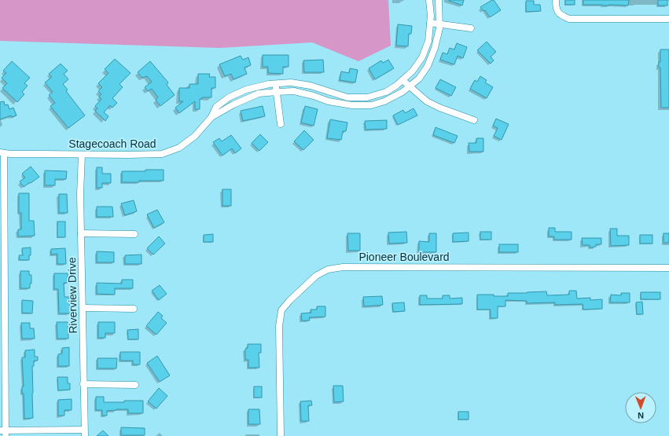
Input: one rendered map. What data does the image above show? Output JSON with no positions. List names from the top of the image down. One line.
{"streets":{"street":["Stagecoach Road","Pioneer Boulevard","Riverview Drive"]},"crossings":[["Stagecoach Road","Riverview Drive"]],"north":"bottom"}
